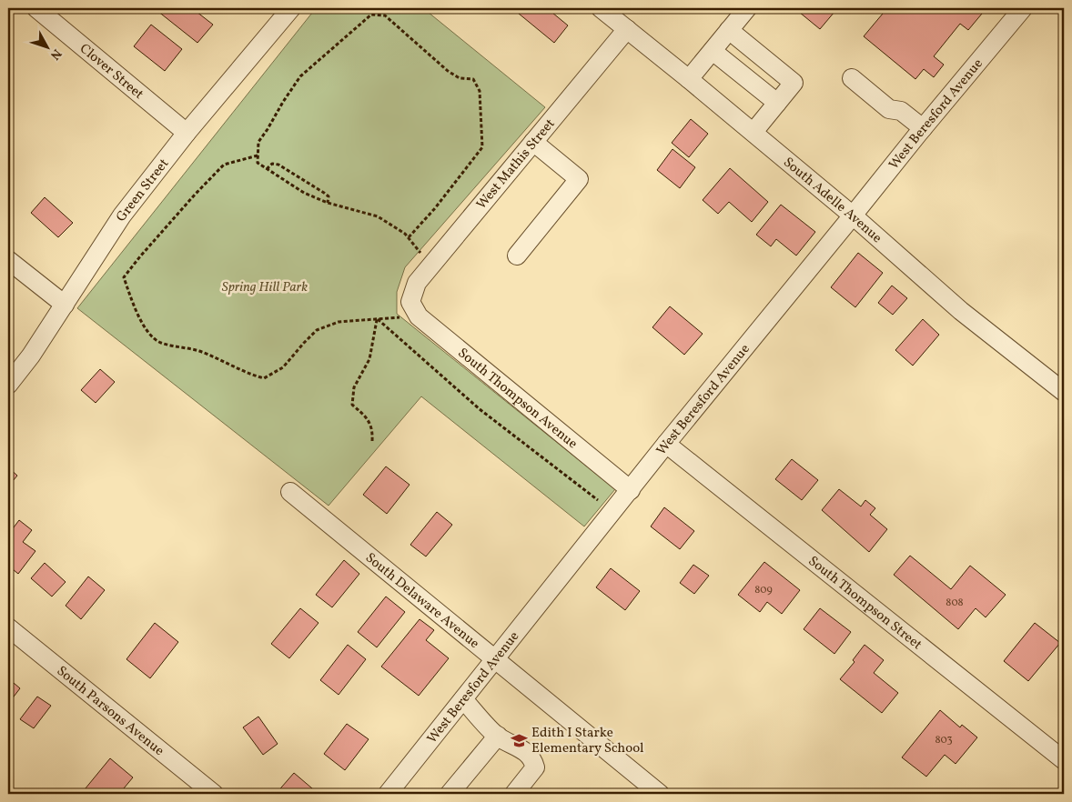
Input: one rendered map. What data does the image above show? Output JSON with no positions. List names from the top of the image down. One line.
{"streets":{"street":["Clover Street","West Beresford Avenue","West Mathis Street","Green Street","South Adelle Avenue","South Thompson Avenue","South Delaware Avenue","South Thompson Street","South Parsons Avenue"]},"crossings":[["Clover Street","Green Street"],["West Beresford Avenue","South Adelle Avenue"],["West Beresford Avenue","South Thompson Avenue"],["West Beresford Avenue","South Delaware Avenue"],["West Beresford Avenue","South Thompson Street"],["West Mathis Street","South Adelle Avenue"],["West Mathis Street","South Thompson Avenue"]],"parks":["Spring Hill Park"],"places":{"school or university":["Edith I Starke Elementary School"]},"house_numbers":["809","808","803"],"north":"bottom right"}
